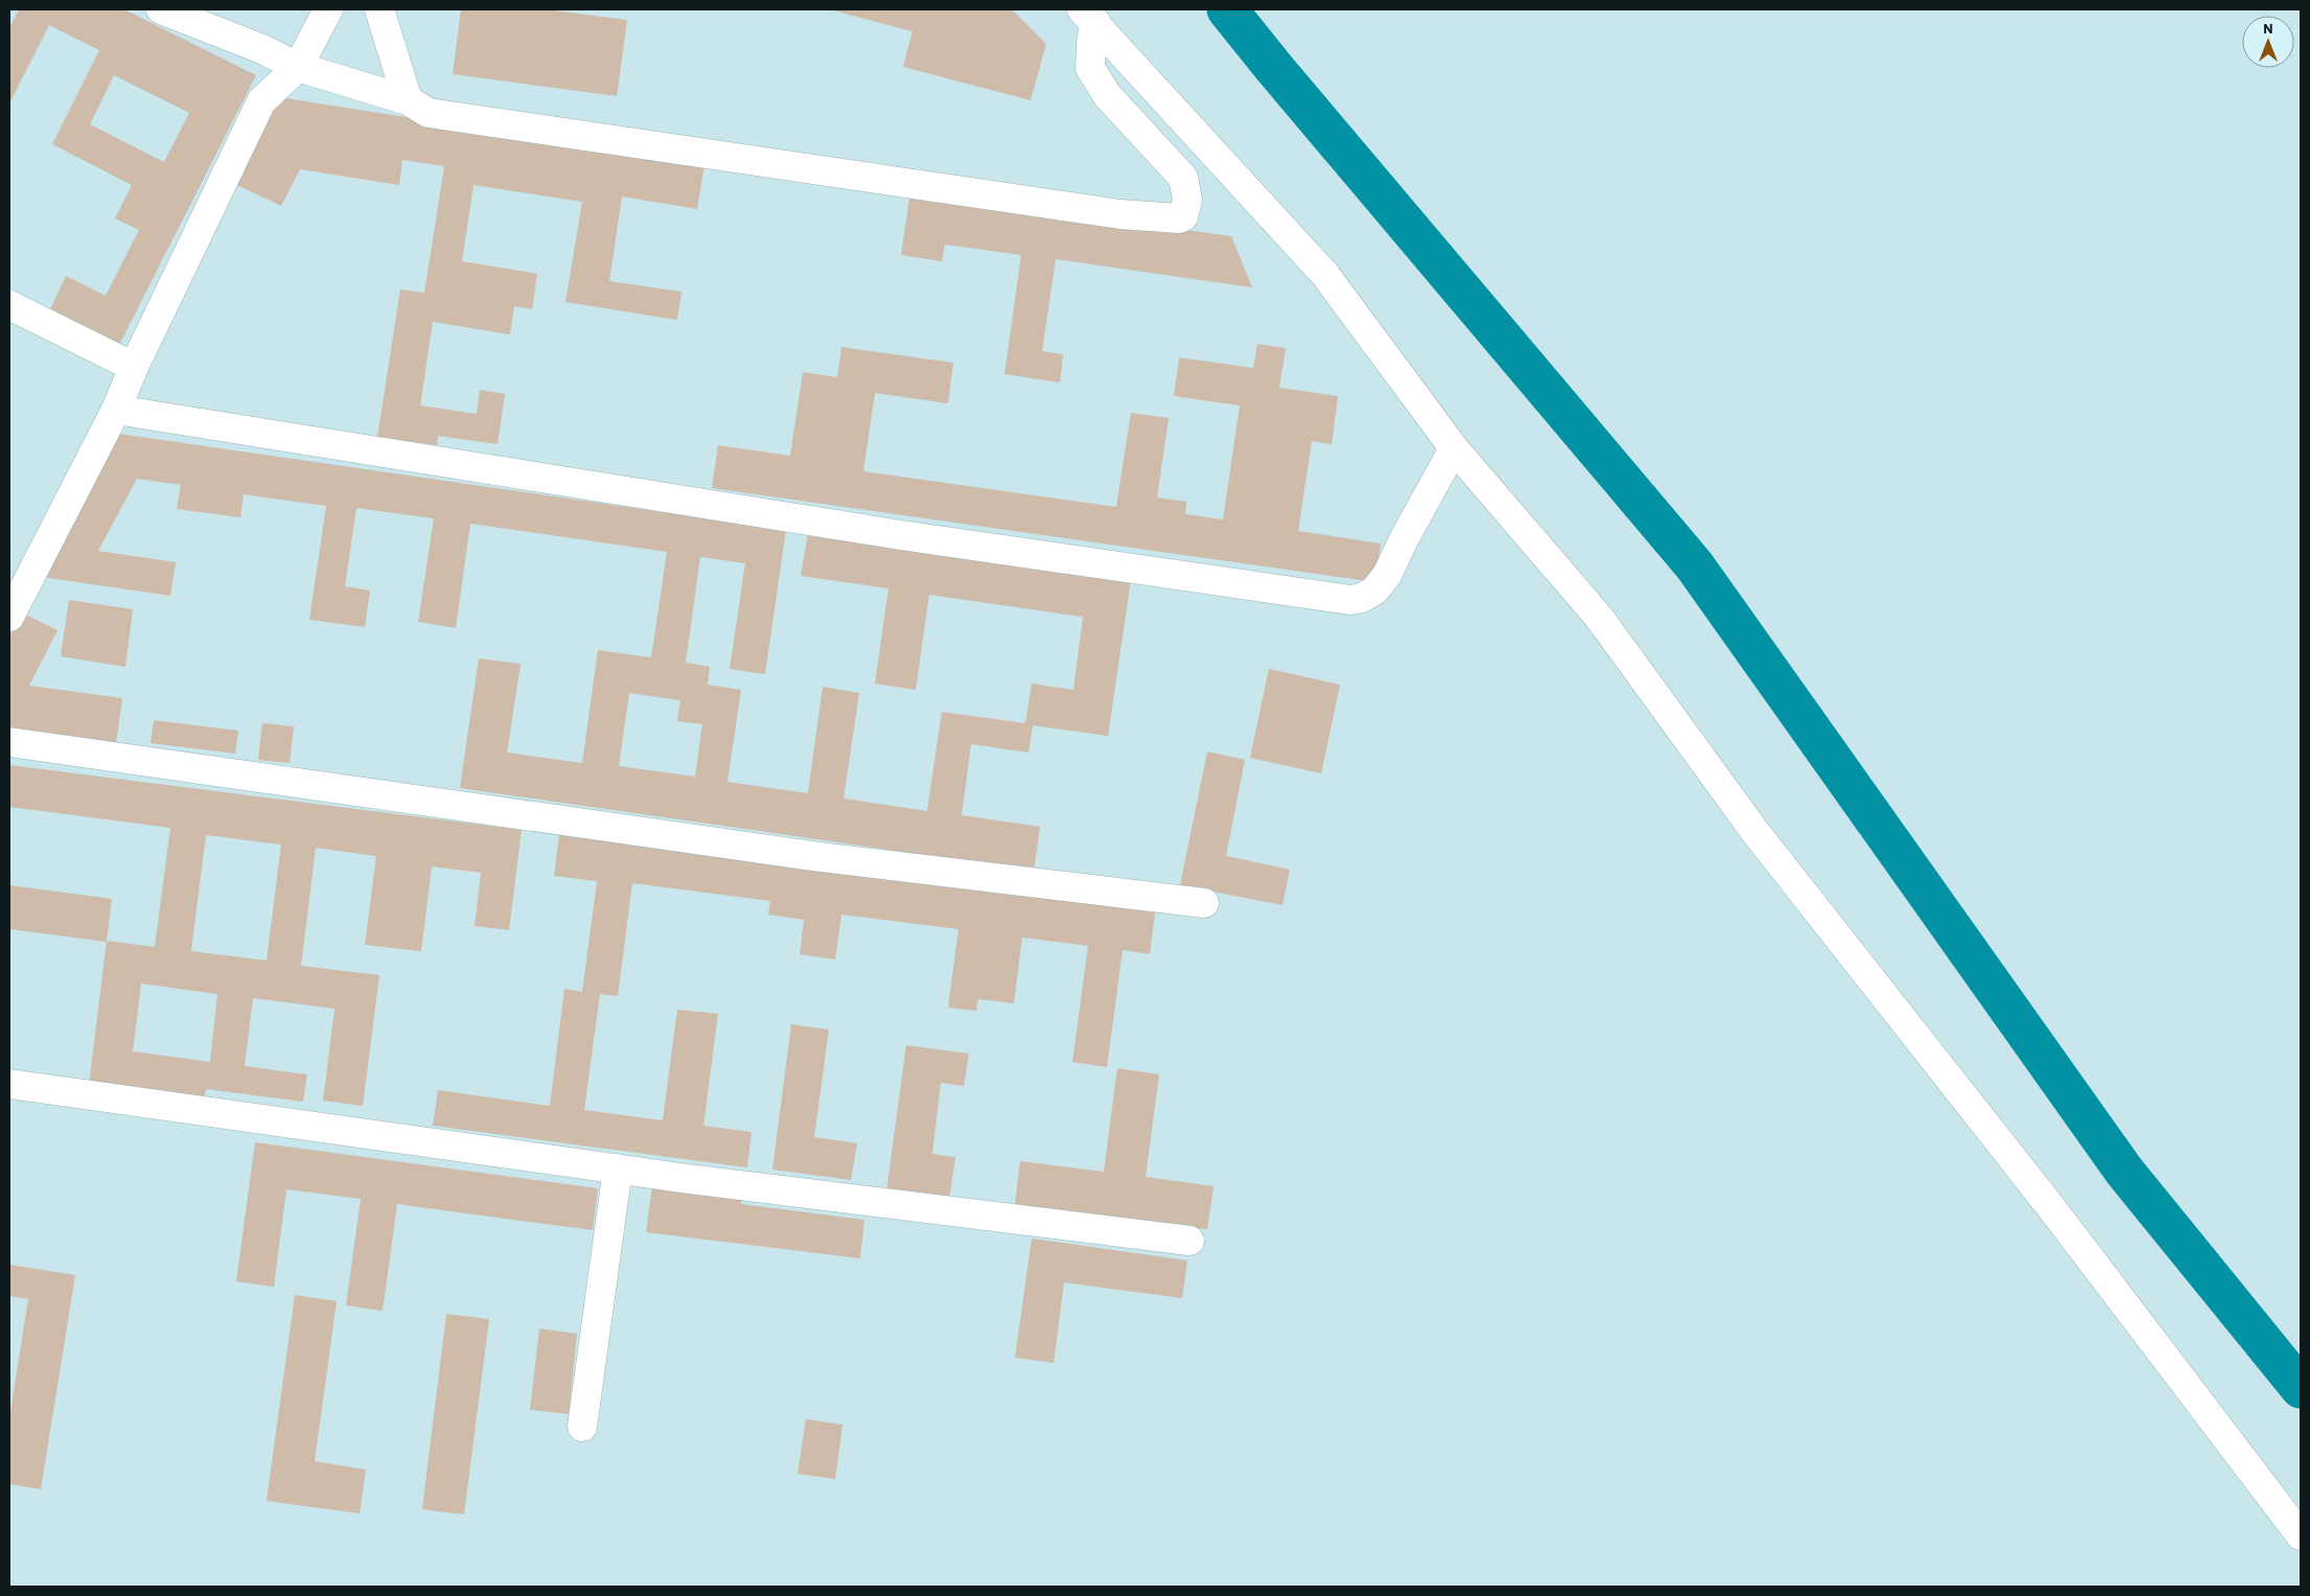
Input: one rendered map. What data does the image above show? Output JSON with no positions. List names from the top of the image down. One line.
{"north":"top"}
